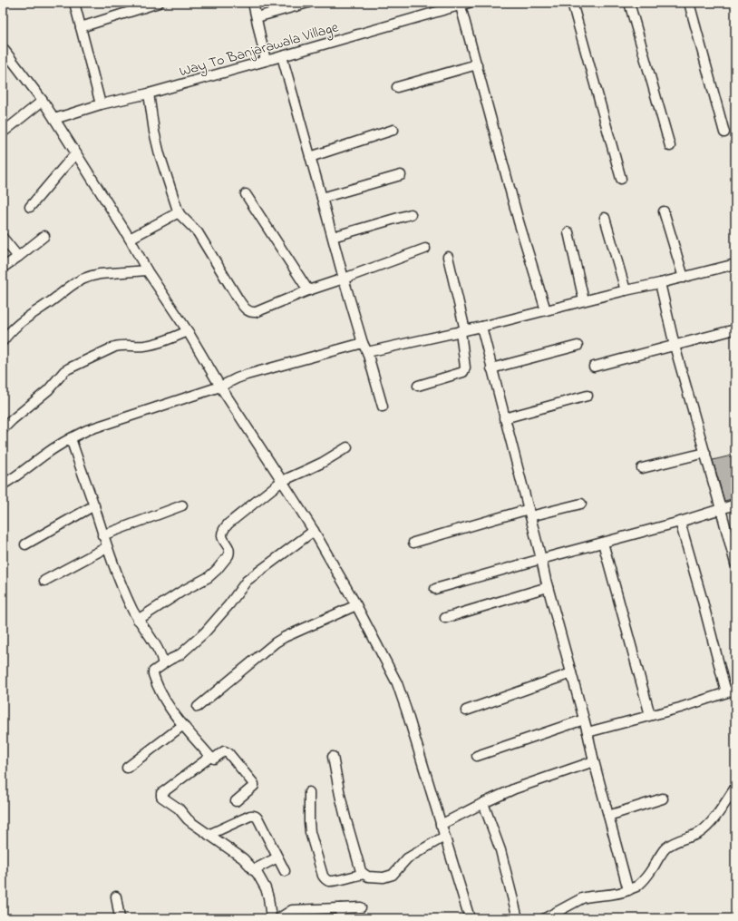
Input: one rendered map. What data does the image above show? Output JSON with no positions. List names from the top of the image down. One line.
{"streets":{"street":["Way To Banjarawala Village"]}}
